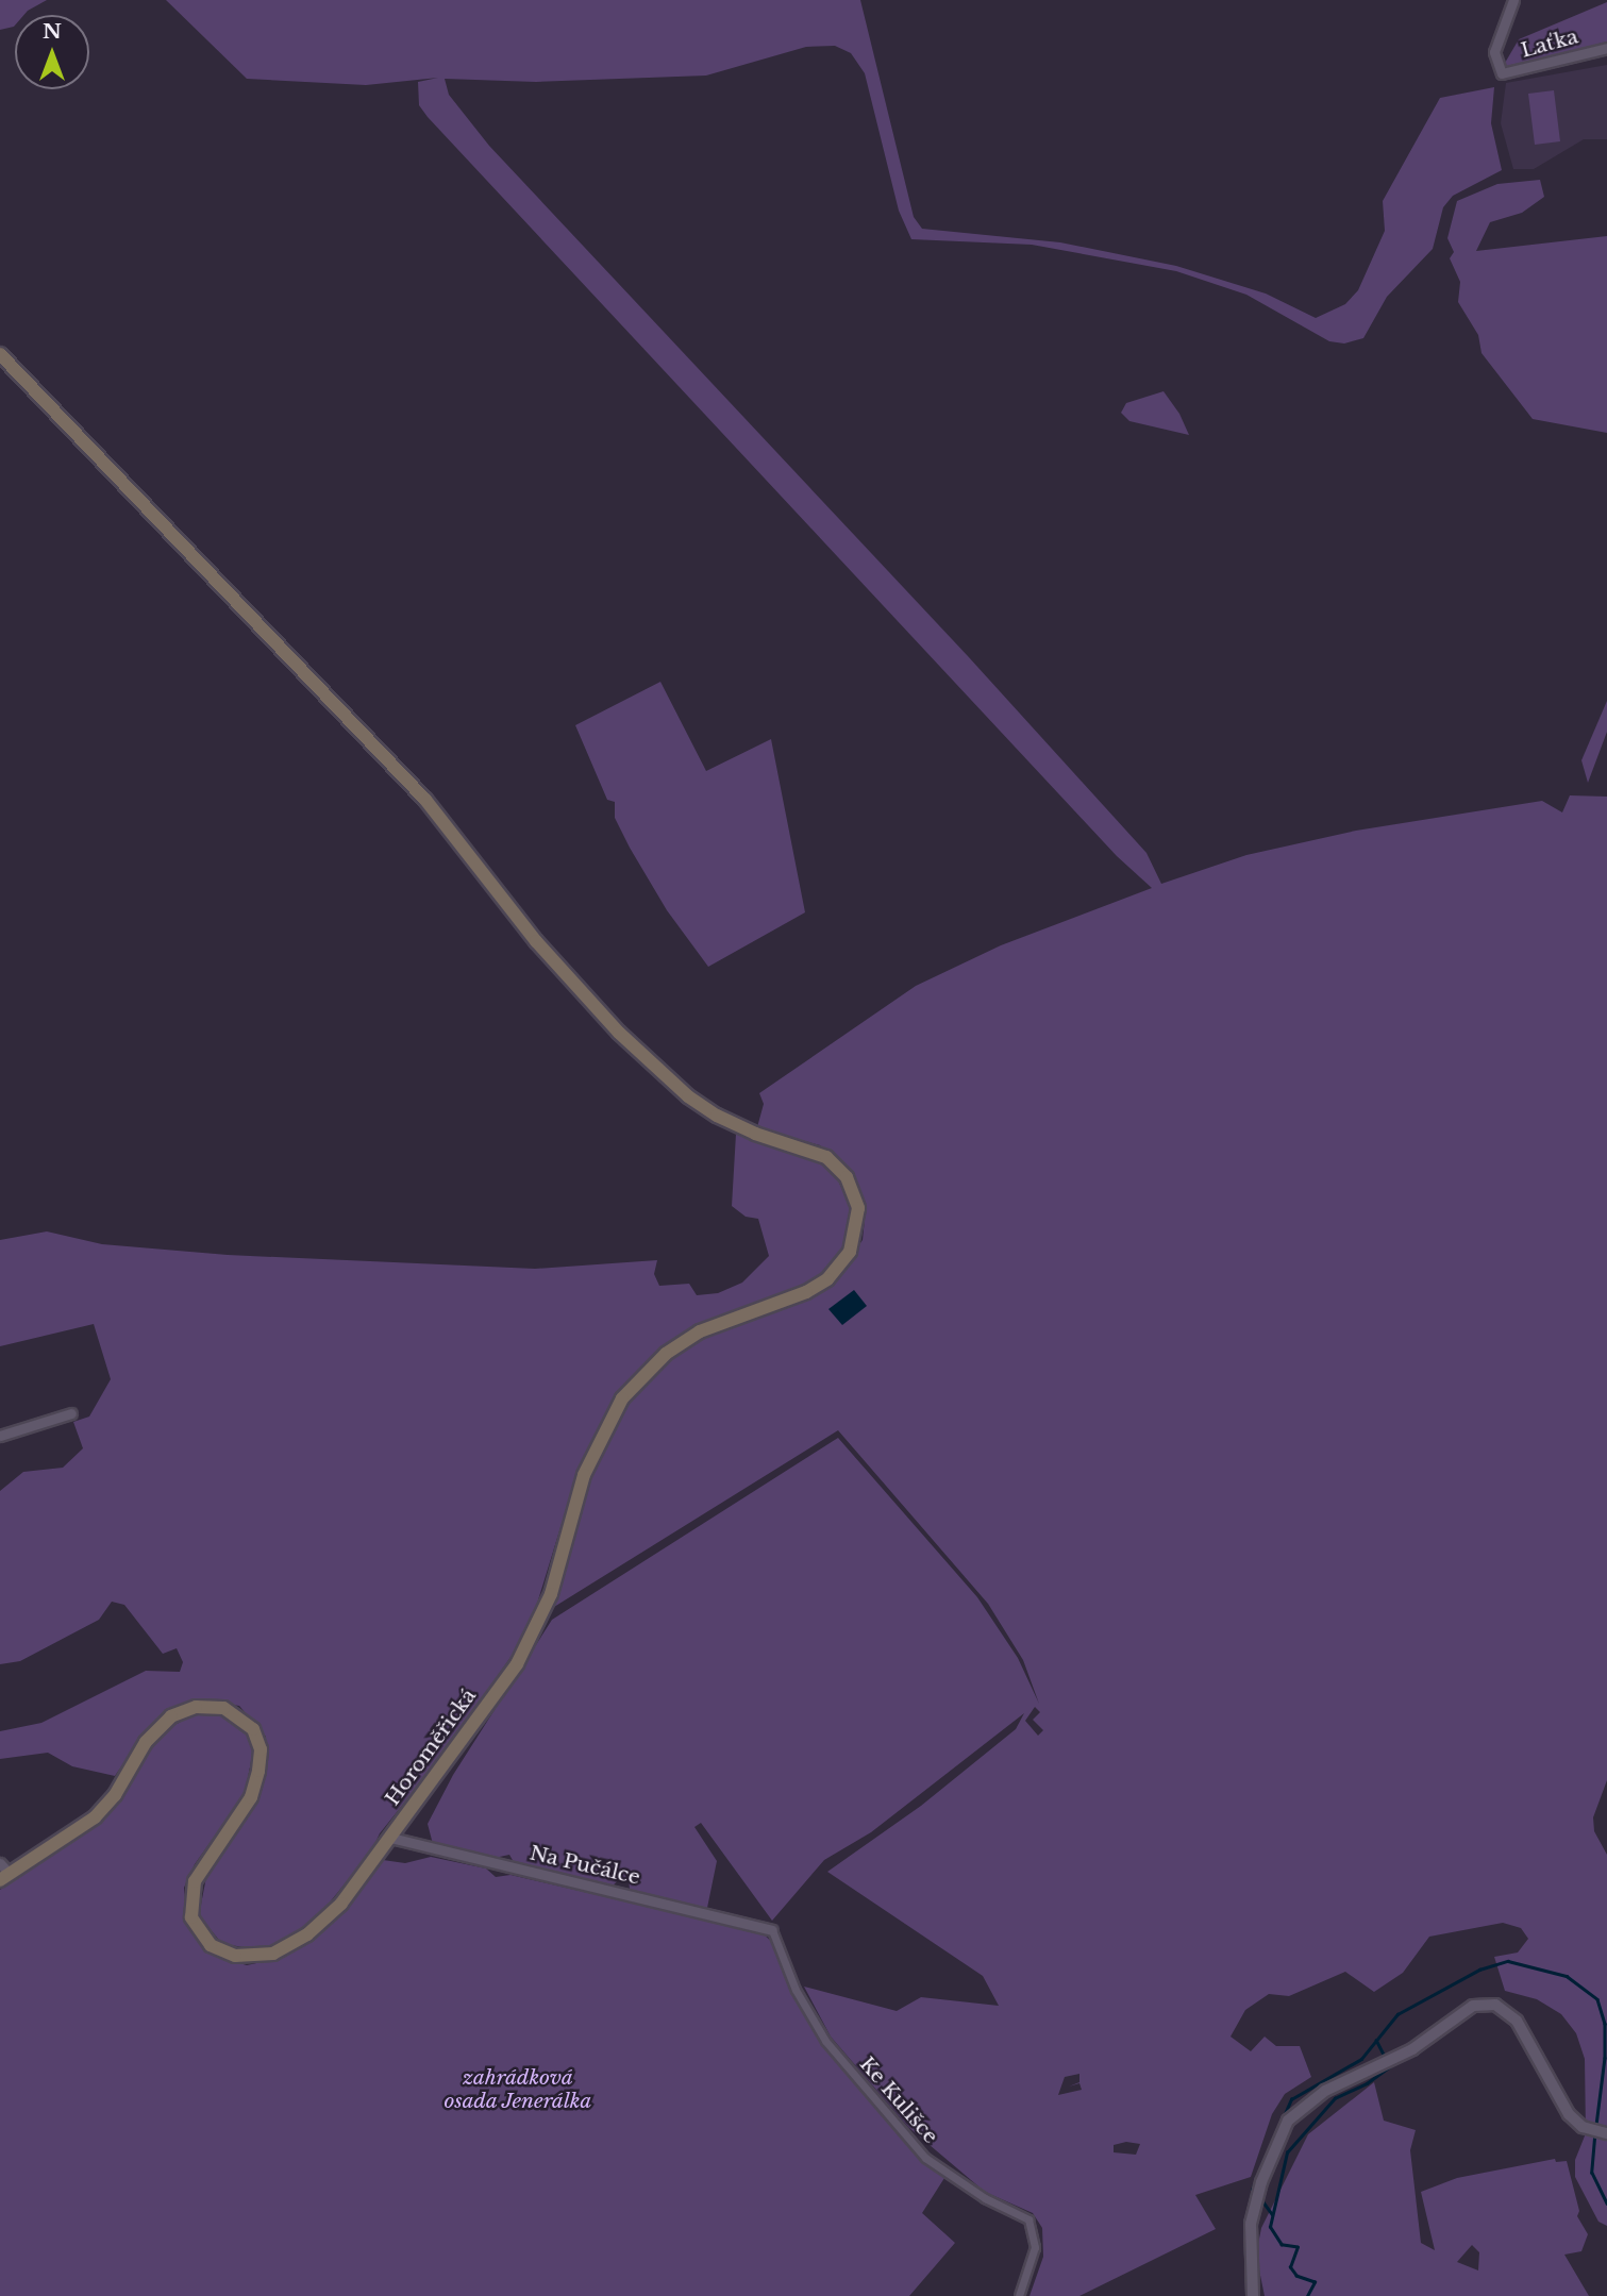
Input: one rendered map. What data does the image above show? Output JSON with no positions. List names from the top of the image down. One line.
{"streets":{"main road":["Horoměřická"],"street":["Laťka","Na Pučálce","Ke Kulišce"]},"crossings":[["Horoměřická","Na Pučálce"],["Na Pučálce","Ke Kulišce"]],"parks":["zahrádková osada Jenerálka"],"north":"top"}
